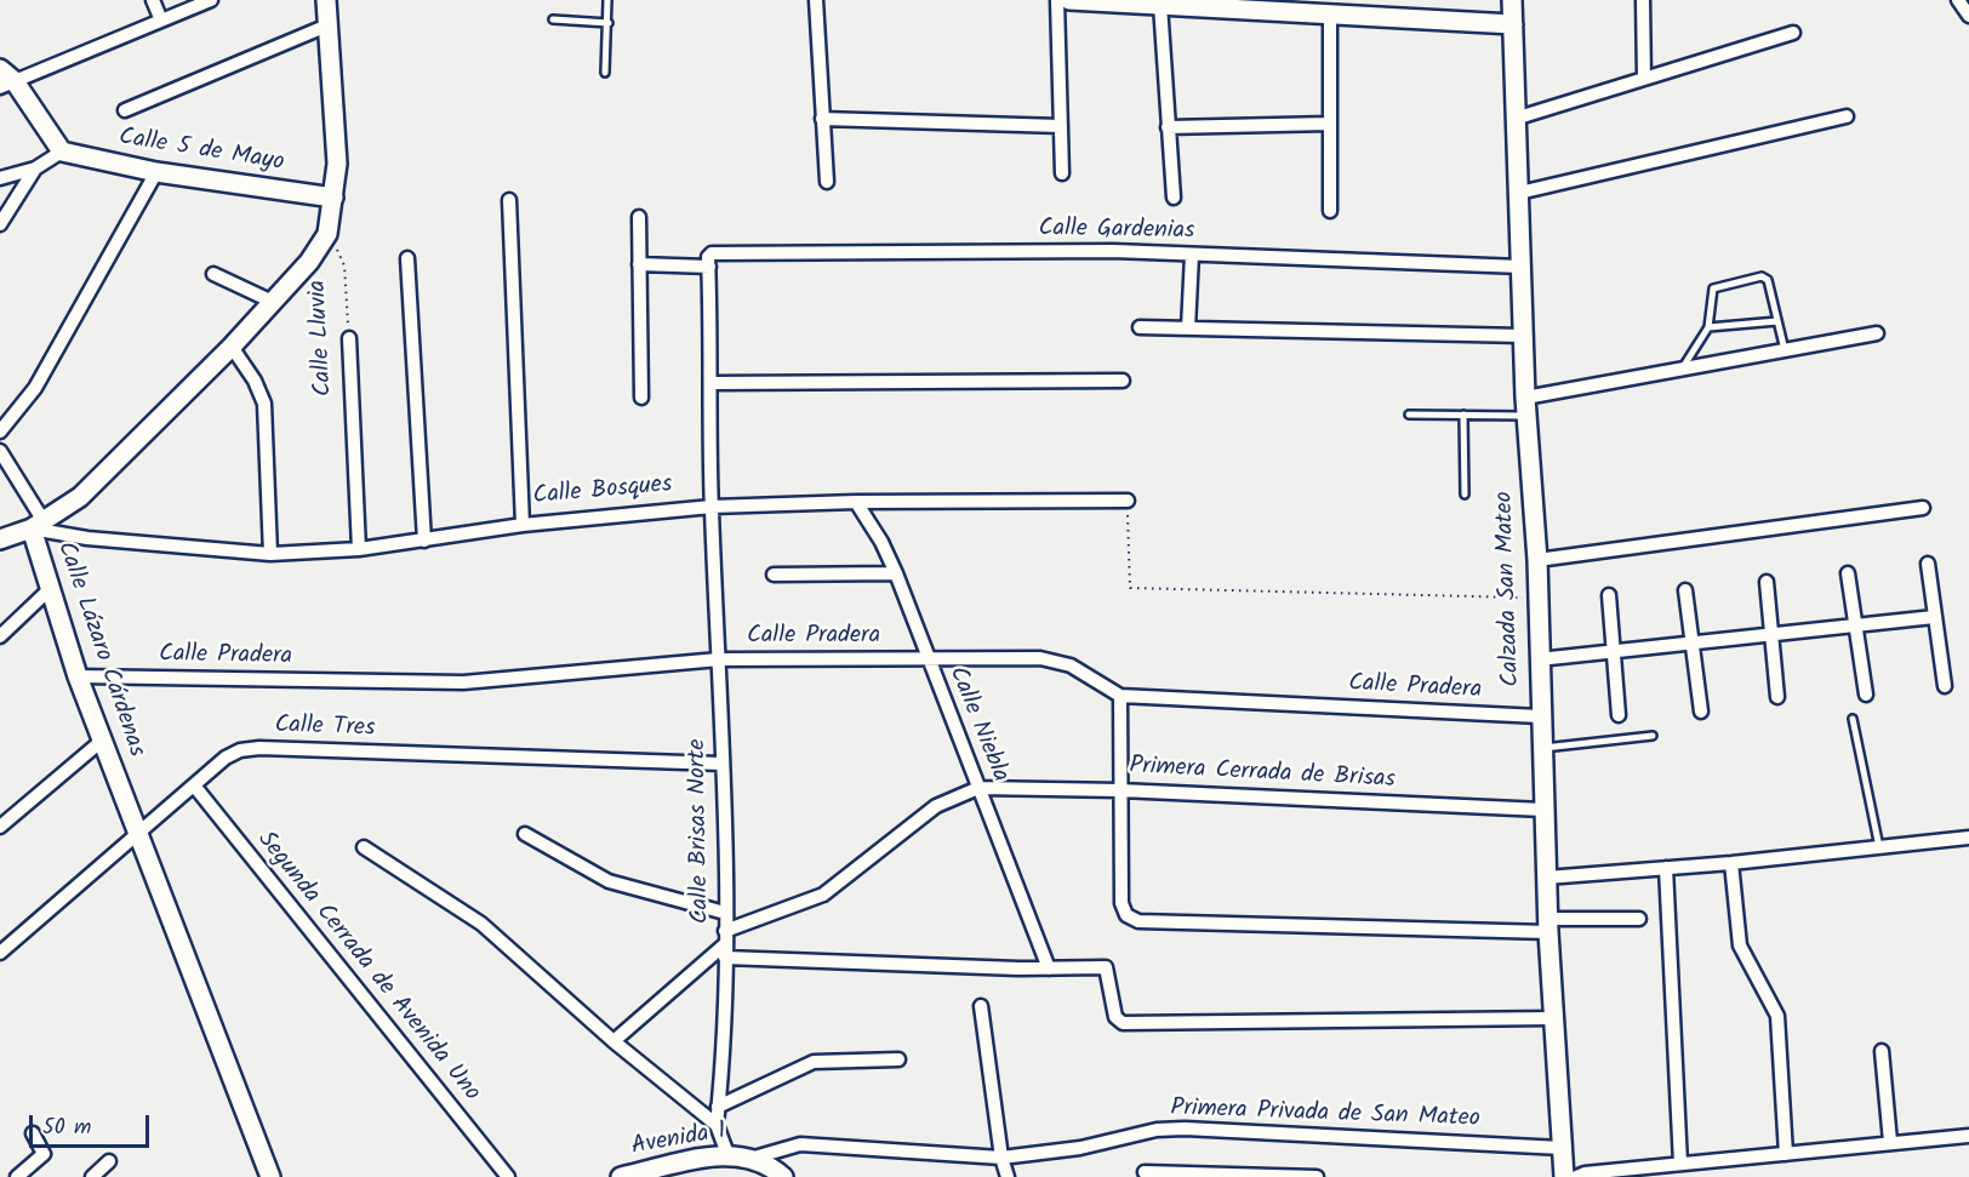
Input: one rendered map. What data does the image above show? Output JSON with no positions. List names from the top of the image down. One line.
{"streets":{"street":["Calle 5 de Mayo","Calle Gardenias","Calle Lluvia","Calle Bosques","Calzada San Mateo","Calle Pradera","Calle Lázaro Cárdenas","Calle Niebla","Calle Tres","Primera Cerrada de Brisas","Calle Brisas Norte","Segunda Cerrada de Avenida Uno","Primera Privada de San Mateo","Avenida 1"]},"crossings":[["Calle Gardenias","Calzada San Mateo"],["Calle Gardenias","Calle Brisas Norte"],["Calle Lluvia","Calle Bosques"],["Calle Lluvia","Calle Lázaro Cárdenas"],["Calle Bosques","Calle Lázaro Cárdenas"],["Calle Bosques","Calle Niebla"],["Calle Bosques","Calle Brisas Norte"],["Calzada San Mateo","Calle Pradera"],["Calzada San Mateo","Primera Cerrada de Brisas"],["Calzada San Mateo","Primera Privada de San Mateo"],["Calle Pradera","Calle Lázaro Cárdenas"],["Calle Pradera","Calle Niebla"],["Calle Pradera","Calle Brisas Norte"],["Calle Lázaro Cárdenas","Calle Tres"],["Calle Niebla","Primera Cerrada de Brisas"],["Calle Tres","Calle Brisas Norte"],["Calle Tres","Segunda Cerrada de Avenida Uno"],["Calle Brisas Norte","Avenida 1"],["Primera Privada de San Mateo","Avenida 1"]],"scale_bar":"50 m"}
